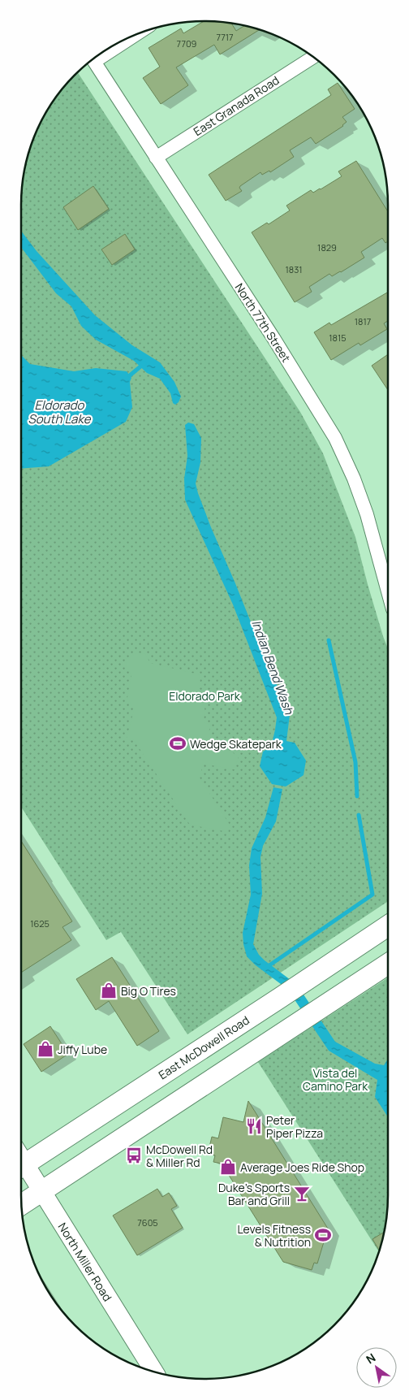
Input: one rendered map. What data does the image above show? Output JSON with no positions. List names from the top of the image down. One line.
{"streets":{"main road":["East McDowell Road"],"street":["East Granada Road","North 77th Street","North Miller Road"]},"crossings":[["East Granada Road","North 77th Street"]],"water":["Eldorado South Lake","Indian Bend Wash"],"parks":["Eldorado Park","Vista del Camino Park"],"places":{"sports":["Wedge Skatepark","Levels Fitness & Nutrition"],"shop":["Big O Tires","Jiffy Lube","Average Joes Ride Shop"],"restaurant":["Peter Piper Pizza"],"bus stop":["McDowell Rd & Miller Rd"],"bar":["Duke's Sports Bar and Grill"]},"house_numbers":["7717","7709","1829","1831","1817","1815","1625","7605"],"north":"top left"}
